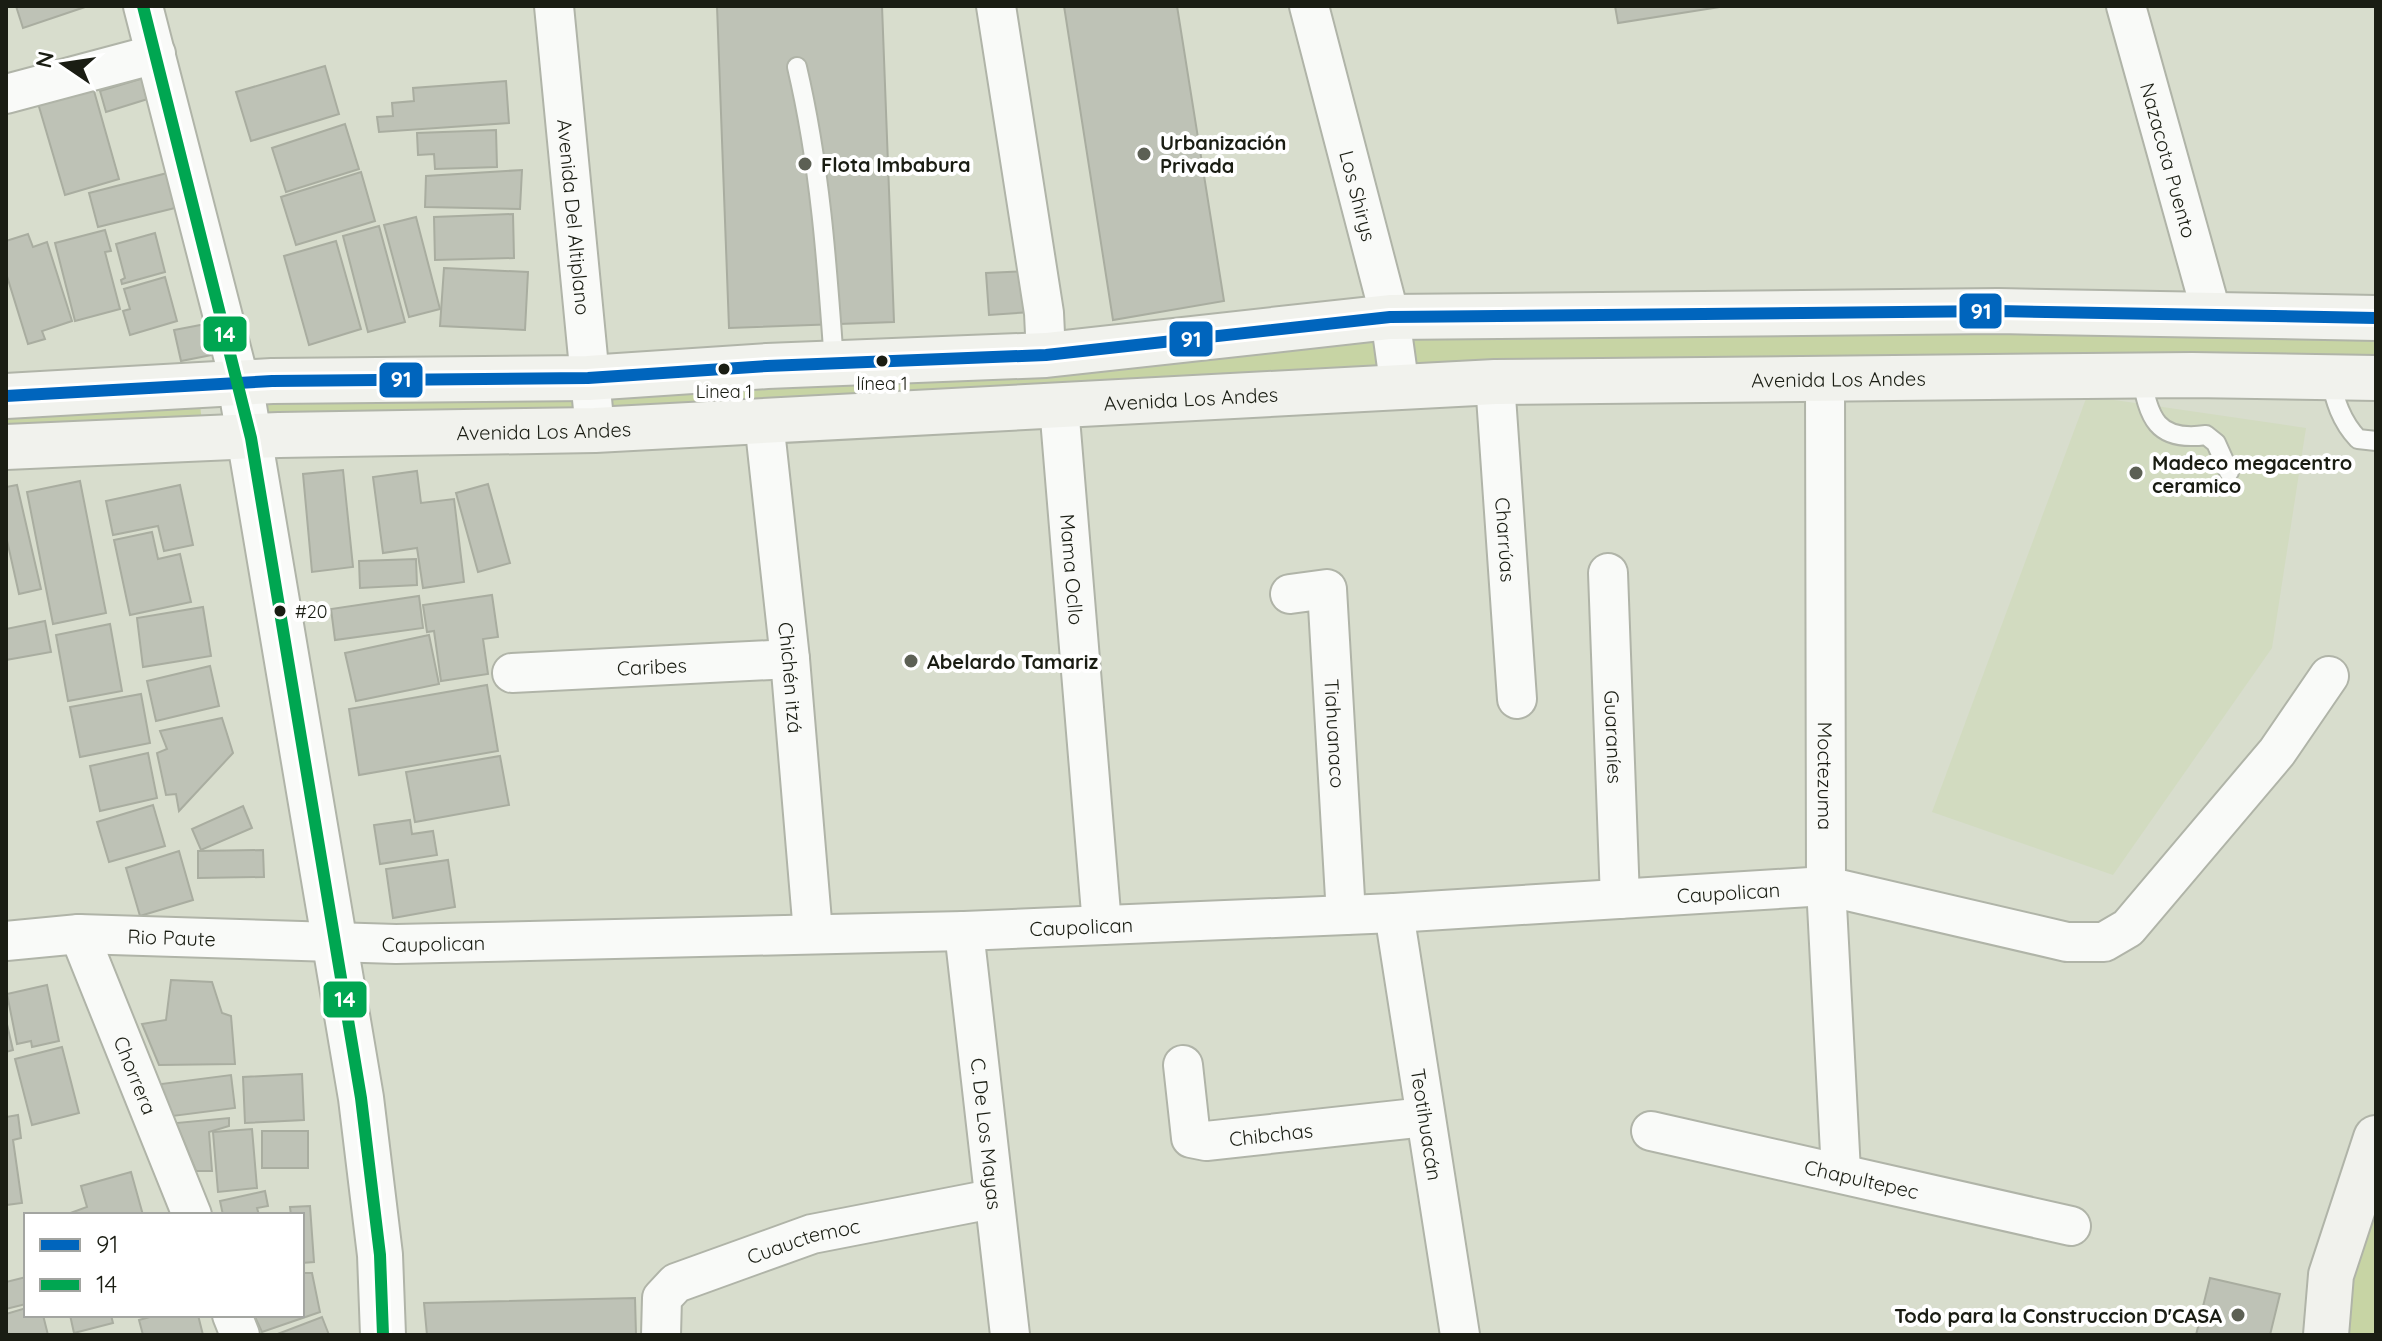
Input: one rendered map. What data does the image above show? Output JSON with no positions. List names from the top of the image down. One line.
{"streets":{"main road":["Avenida Los Andes"],"street":["Nazacota Puento","Los Shirys","Avenida Del Altiplano","Charrúas","Mama Ocllo","Caribes","Chichén itzá","Tiahuanaco","Guaraníes","Moctezuma","Caupolican","Rio Paute","Chorrera","Teotihuacán","C. De Los Mayas","Chibchas","Chapultepec","Cuauctemoc"]},"crossings":[["Los Shirys","Avenida Los Andes"],["Avenida Del Altiplano","Avenida Los Andes"],["Avenida Los Andes","Charrúas"],["Avenida Los Andes","Mama Ocllo"],["Avenida Los Andes","Chichén itzá"],["Avenida Los Andes","Moctezuma"],["Mama Ocllo","Caupolican"],["Caribes","Chichén itzá"],["Chichén itzá","Caupolican"],["Tiahuanaco","Caupolican"],["Guaraníes","Caupolican"],["Moctezuma","Caupolican"],["Moctezuma","Chapultepec"],["Caupolican","Rio Paute"],["Caupolican","Teotihuacán"],["Caupolican","C. De Los Mayas"],["Rio Paute","Chorrera"],["Teotihuacán","Chibchas"],["C. De Los Mayas","Cuauctemoc"]],"places":["Urbanización Privada","Flota Imbabura","línea 1","Linea 1","Madeco megacentro ceramico","#20","Abelardo Tamariz","Todo para la Construccion D'CASA"],"lines":["transit line 14","transit line 91"],"legend":["91","14"],"north":"left"}
